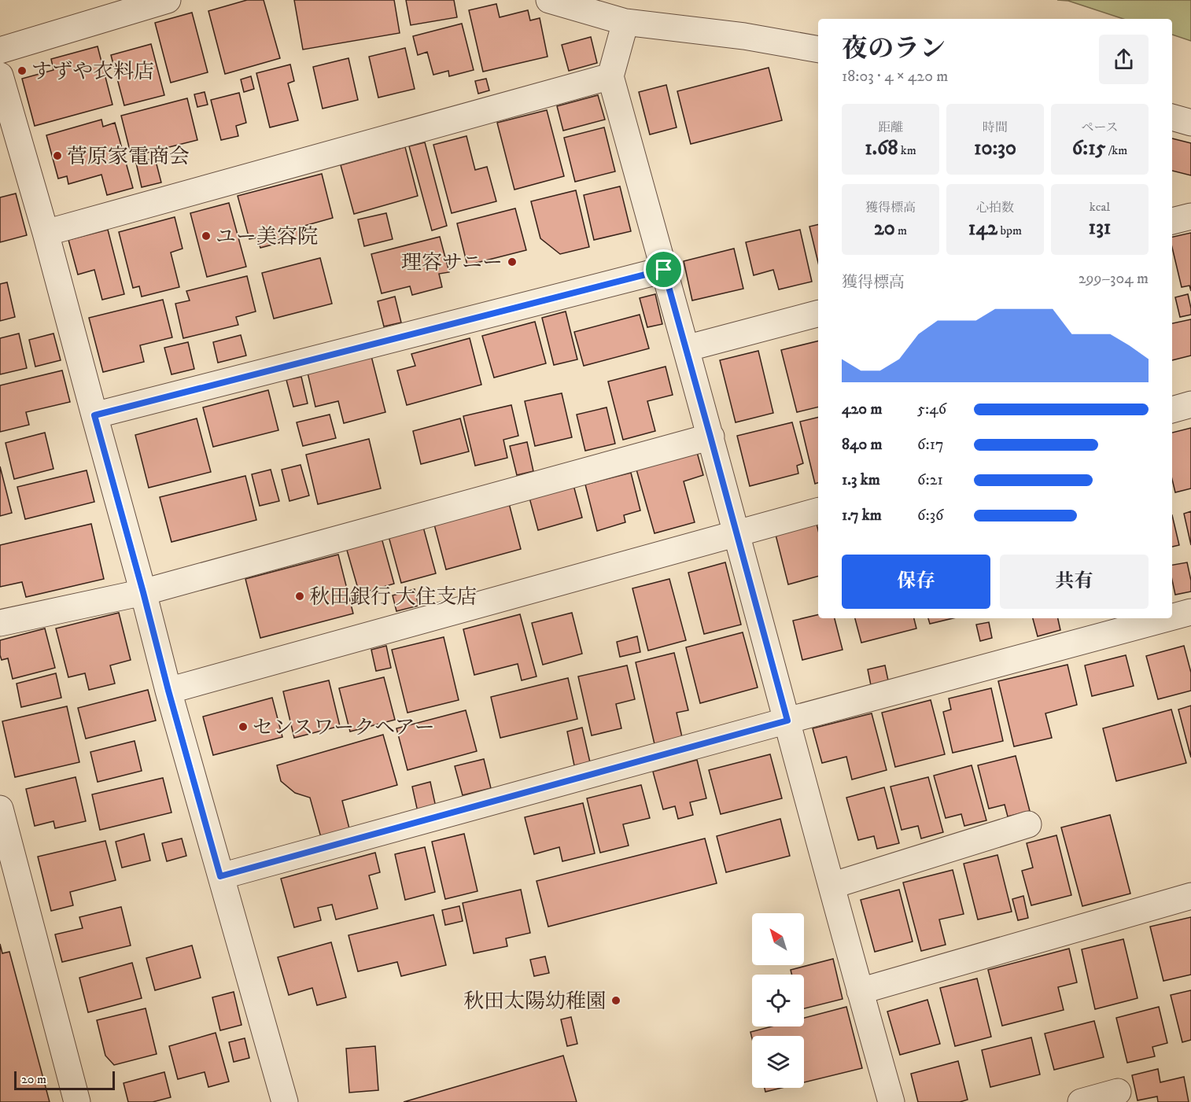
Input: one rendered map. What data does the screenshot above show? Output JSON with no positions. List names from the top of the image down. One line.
{"places":["すずや衣料店","菅原家電商会","ユー美容院","理容サニー","秋田銀行 大住支店","センスワークヘアー","秋田太陽幼稚園"],"scale_bar":"20 m","north":"top left","page":{"heading":["夜のラン","18:03 · 4 × 420 m"],"stats":[["距離","1.68 km"],["時間","10:30"],["ペース","6:15 /km"],["獲得標高","20 m"],["心拍数","142 bpm"],["kcal","131"]],"chart":["獲得標高","299–304 m"],"list":[{"name":"420 m","note":"5:46"},{"name":"840 m","note":"6:17"},{"name":"1.3 km","note":"6:21"},{"name":"1.7 km","note":"6:36"}],"buttons":["保存","共有"],"scale":"20 m"}}
